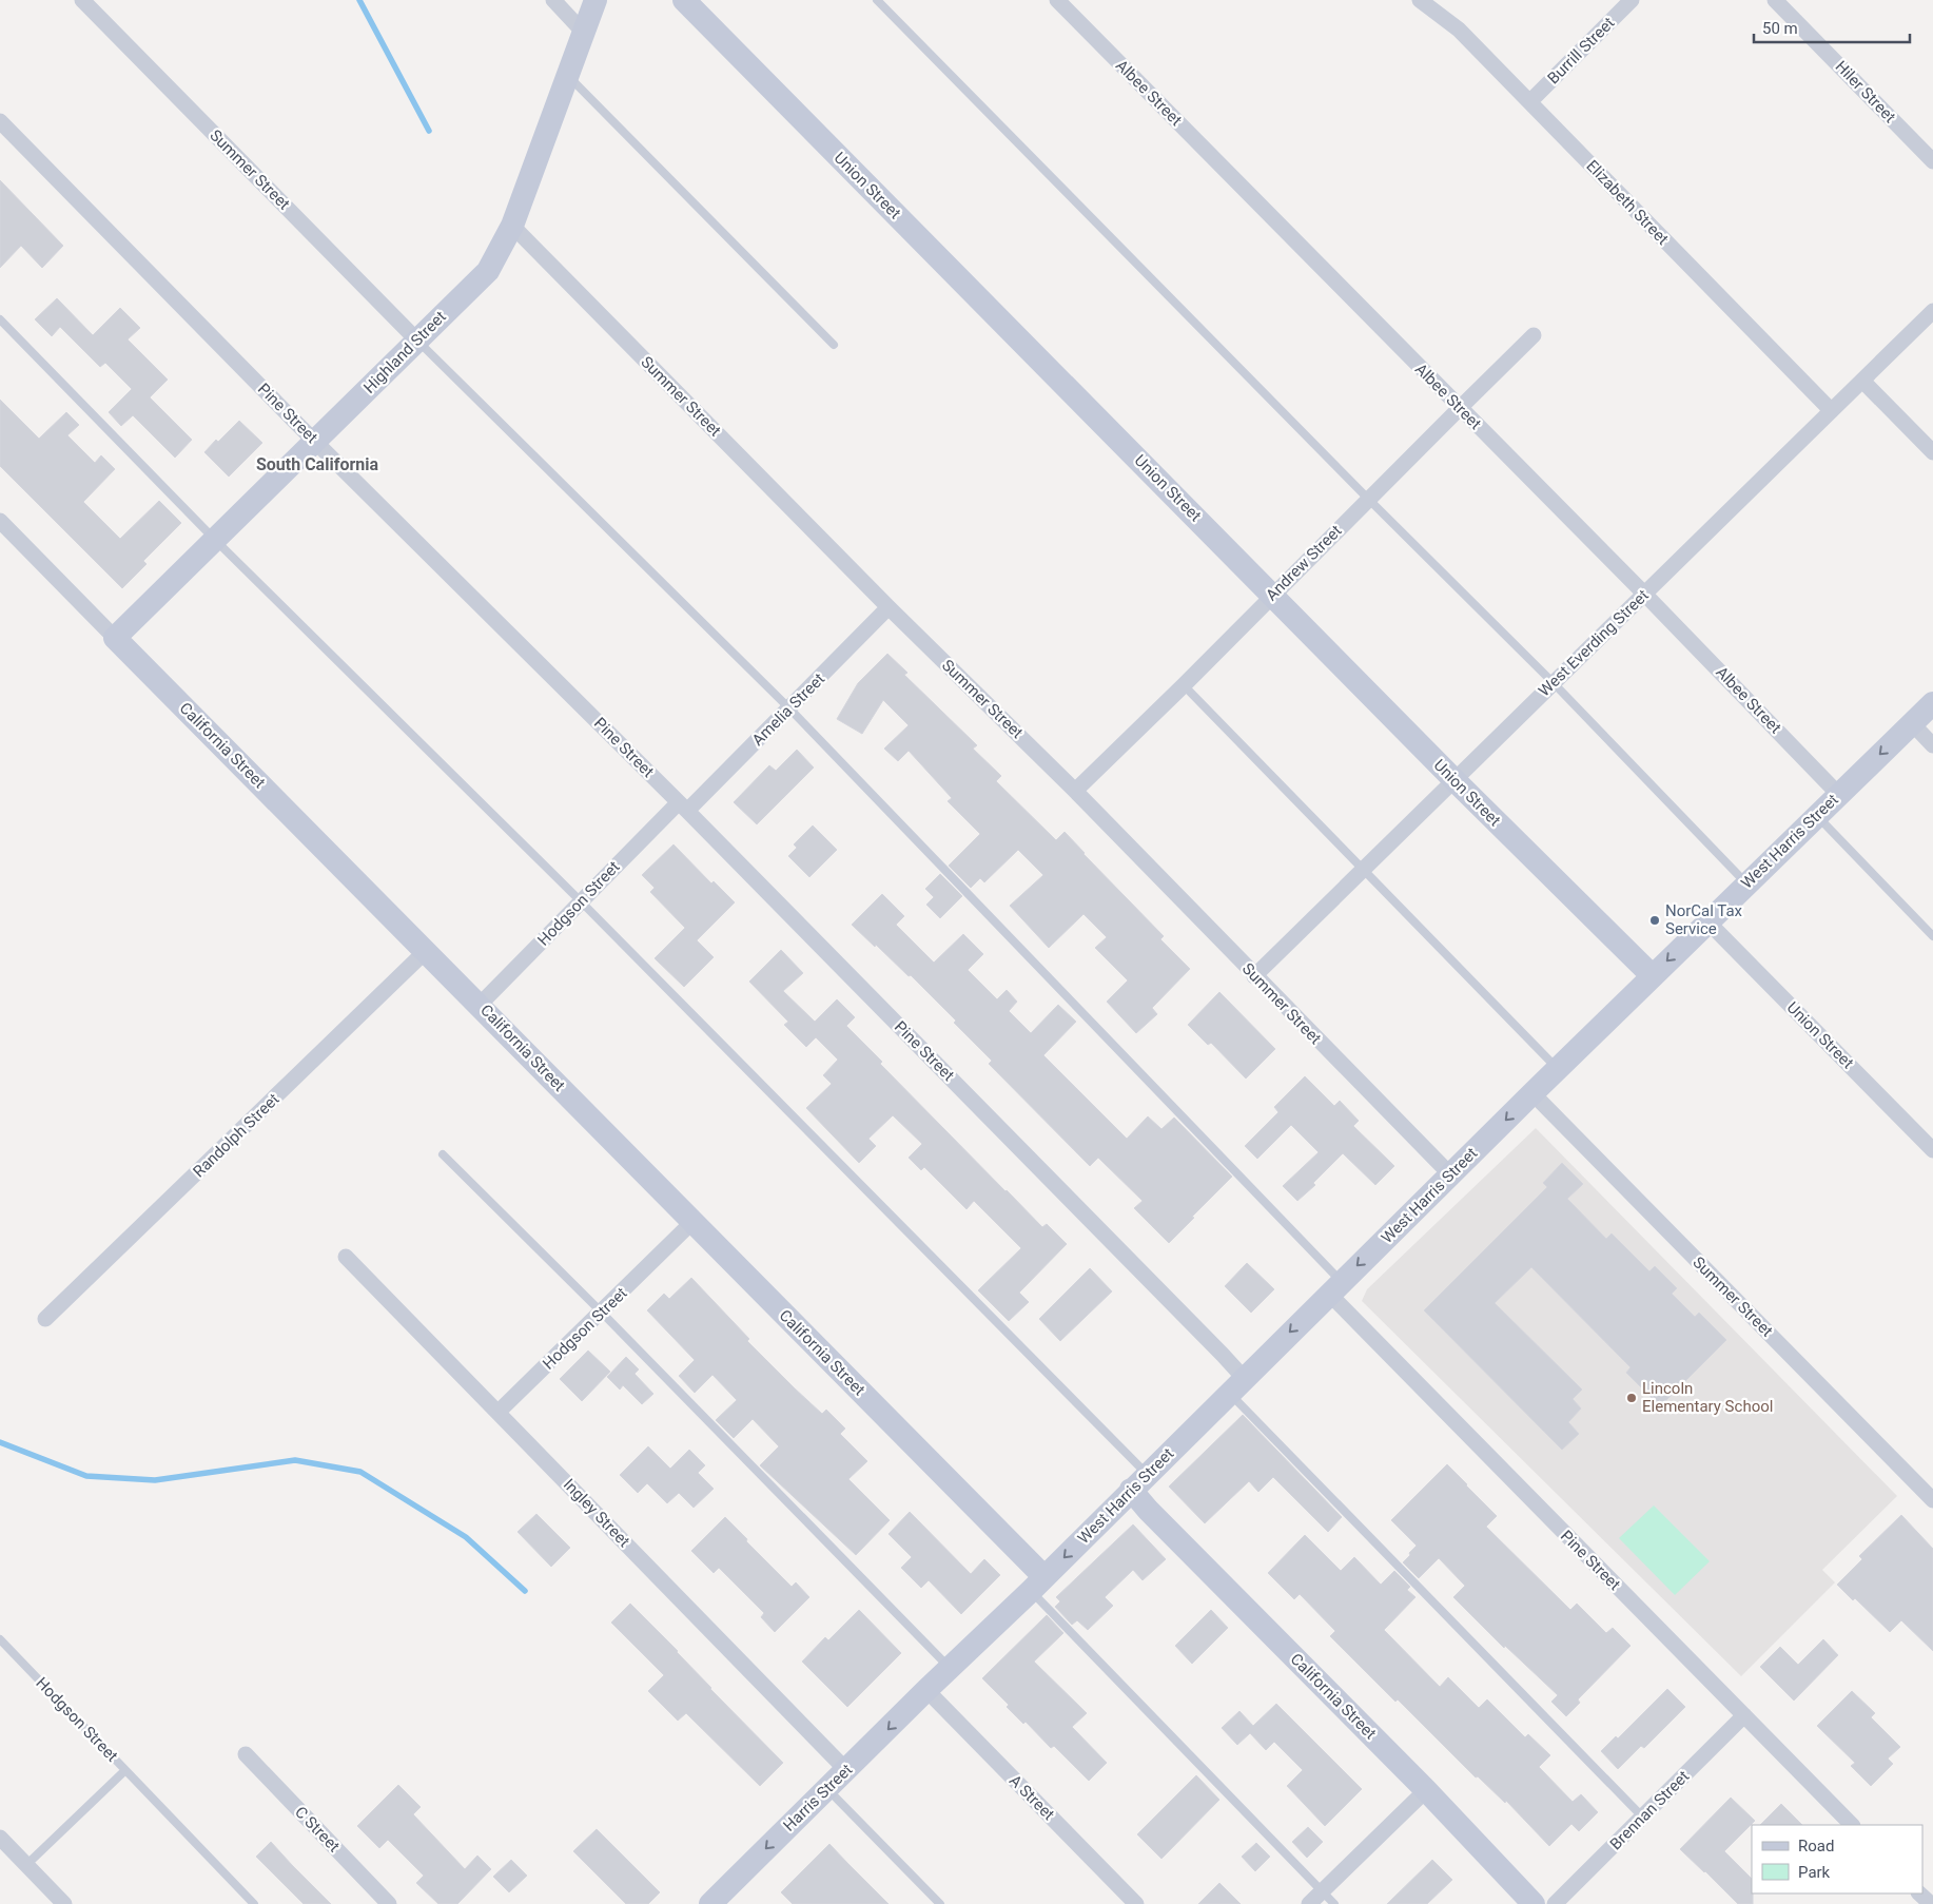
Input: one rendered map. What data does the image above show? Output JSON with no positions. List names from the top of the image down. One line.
{"streets":{"street":["Burrill Street","Hiler Street","Albee Street","Summer Street","Union Street","Elizabeth Street","Highland Street","Pine Street","Andrew Street","West Everding Street","Amelia Street","California Street","West Harris Street","Hodgson Street","Randolph Street","Ingley Street","Harris Street","A Street","Brennan Street","C Street"]},"crossings":[["Burrill Street","Elizabeth Street"],["Albee Street","Andrew Street"],["Albee Street","West Everding Street"],["Albee Street","West Harris Street"],["Summer Street","Highland Street"],["Summer Street","Andrew Street"],["Summer Street","West Everding Street"],["Summer Street","Amelia Street"],["Summer Street","West Harris Street"],["Union Street","Andrew Street"],["Union Street","West Everding Street"],["Union Street","West Harris Street"],["Elizabeth Street","West Everding Street"],["Highland Street","Pine Street"],["Highland Street","California Street"],["Pine Street","Amelia Street"],["Pine Street","West Harris Street"],["Pine Street","Hodgson Street"],["Pine Street","Brennan Street"],["Amelia Street","Hodgson Street"],["California Street","West Harris Street"],["California Street","Hodgson Street"],["California Street","Randolph Street"],["West Harris Street","Harris Street"],["West Harris Street","A Street"],["Hodgson Street","Ingley Street"],["Ingley Street","Harris Street"],["Harris Street","A Street"]],"one_way":["West Harris Street","Harris Street"],"districts":["South California"],"places":["NorCal Tax Service","Lincoln Elementary School"],"legend":["Road","Park"],"scale_bar":"50 m"}
